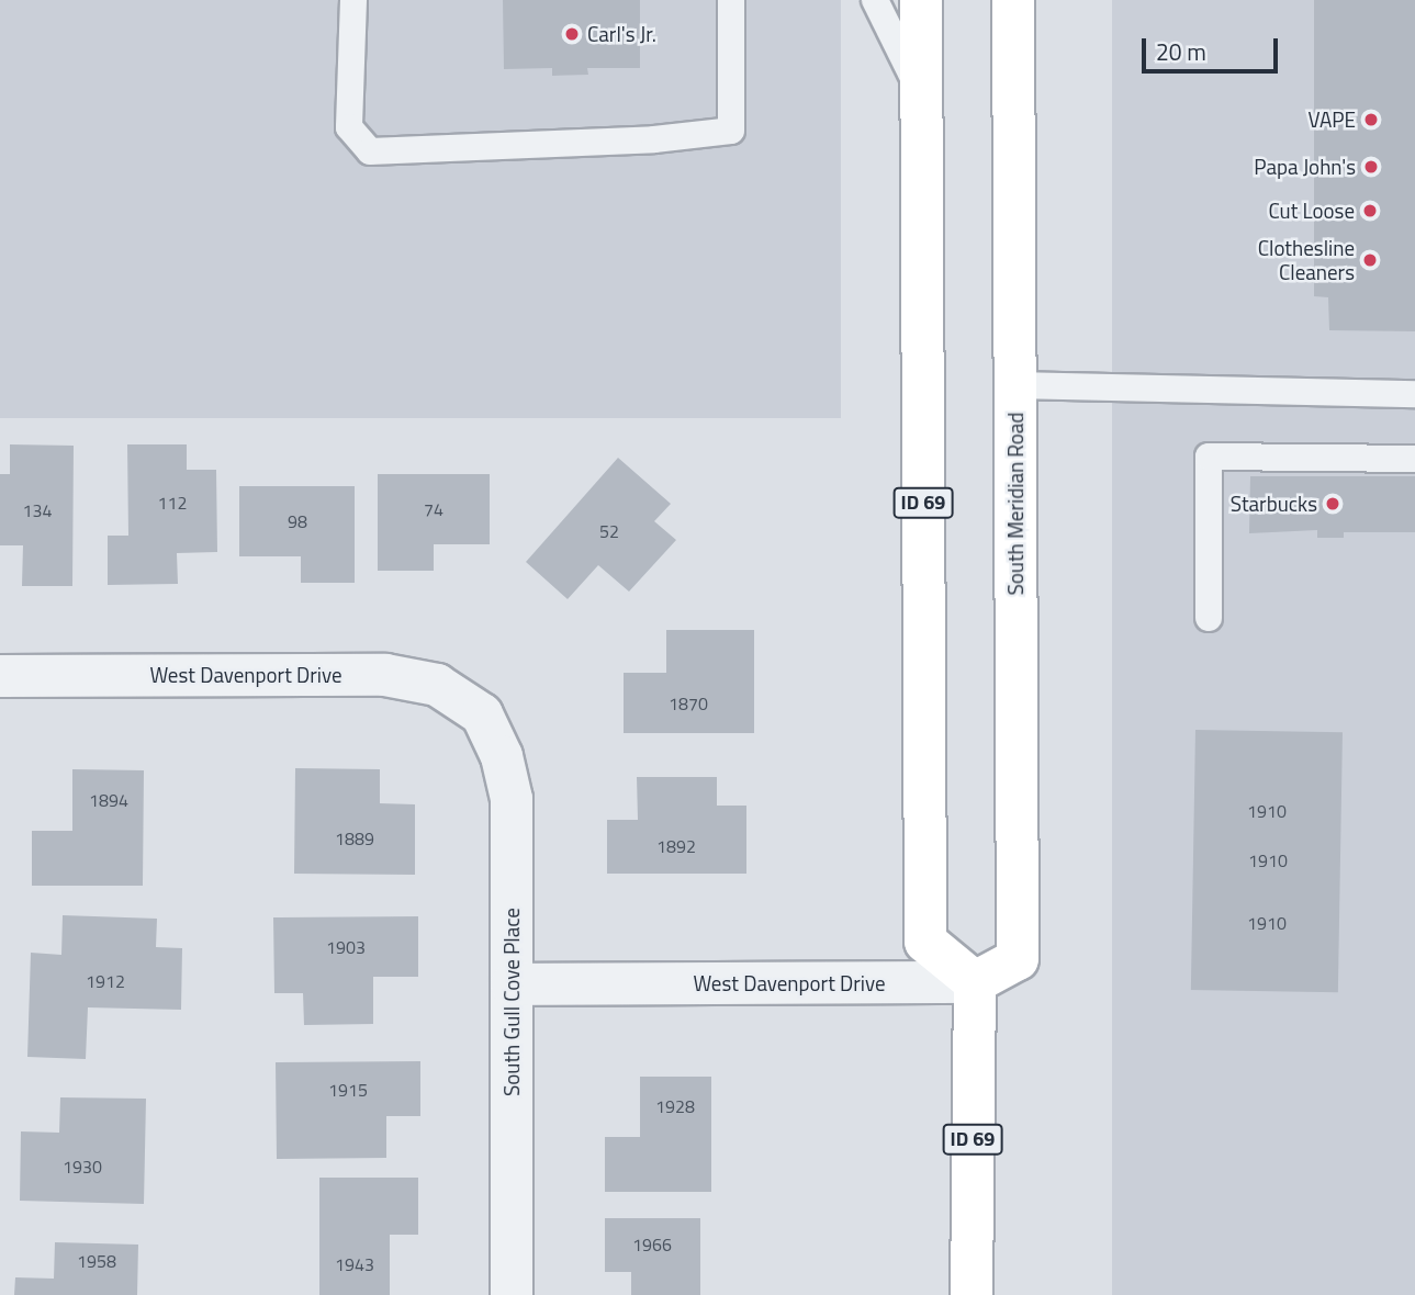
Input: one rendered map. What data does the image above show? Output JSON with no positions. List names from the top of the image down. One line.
{"streets":{"main road":["ID 69","South Meridian Road"],"street":["West Davenport Drive","South Gull Cove Place"]},"crossings":[["ID 69","South Meridian Road"],["ID 69","West Davenport Drive"],["South Meridian Road","West Davenport Drive"],["West Davenport Drive","South Gull Cove Place"]],"places":["Carl's Jr.","VAPE","Papa John's","Cut Loose","Clothesline Cleaners","Starbucks"],"house_numbers":["112","74","134","98","52","1870","1894","1910","1889","1892","1910","1910","1903","1912","1915","1928","1930","1966","1958","1943"],"scale_bar":"20 m"}
